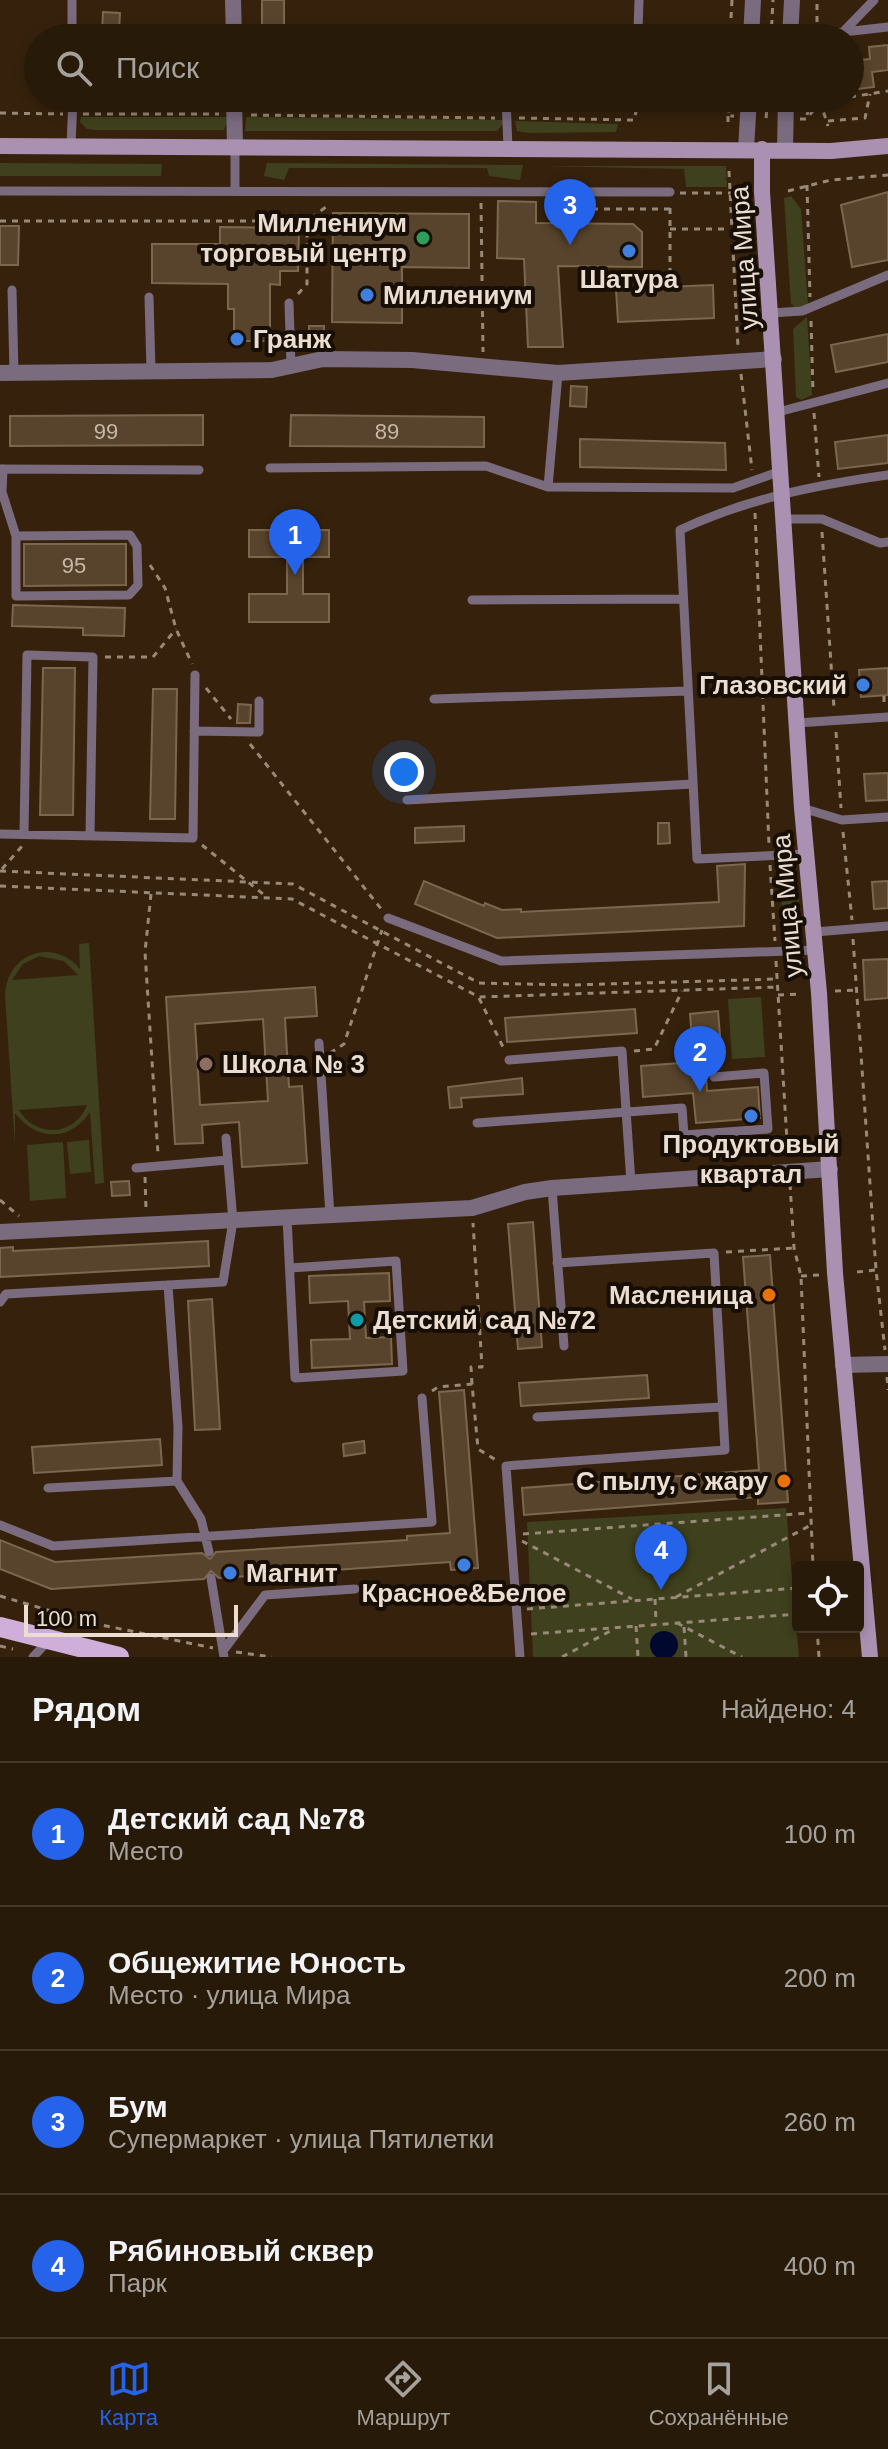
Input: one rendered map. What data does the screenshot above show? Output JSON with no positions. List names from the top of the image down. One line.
{"streets":{"main road":["улица Мира"]},"places":["Миллениум торговый центр","Шатура","Миллениум","Гранж","Глазовский","Школа № 3","Продуктовый квартал","Масленица","Детский сад №72","С пылу, с жару","Красное&Белое","Магнит"],"house_numbers":["99","89","95"],"scale_bar":"100 m","page":{"search":"Поиск","pins":["3","1","2","4"],"scale":"100 m","heading":["Рядом","Найдено: 4"],"list":[{"mark":"1","name":"Детский сад №78","note":"Место","value":"100 m"},{"mark":"2","name":"Общежитие Юность","note":"Место · улица Мира","value":"200 m"},{"mark":"3","name":"Бум","note":"Супермаркет · улица Пятилетки","value":"260 m"},{"mark":"4","name":"Рябиновый сквер","note":"Парк","value":"400 m"}],"nav":["Карта","Маршрут","Сохранённые"]}}
